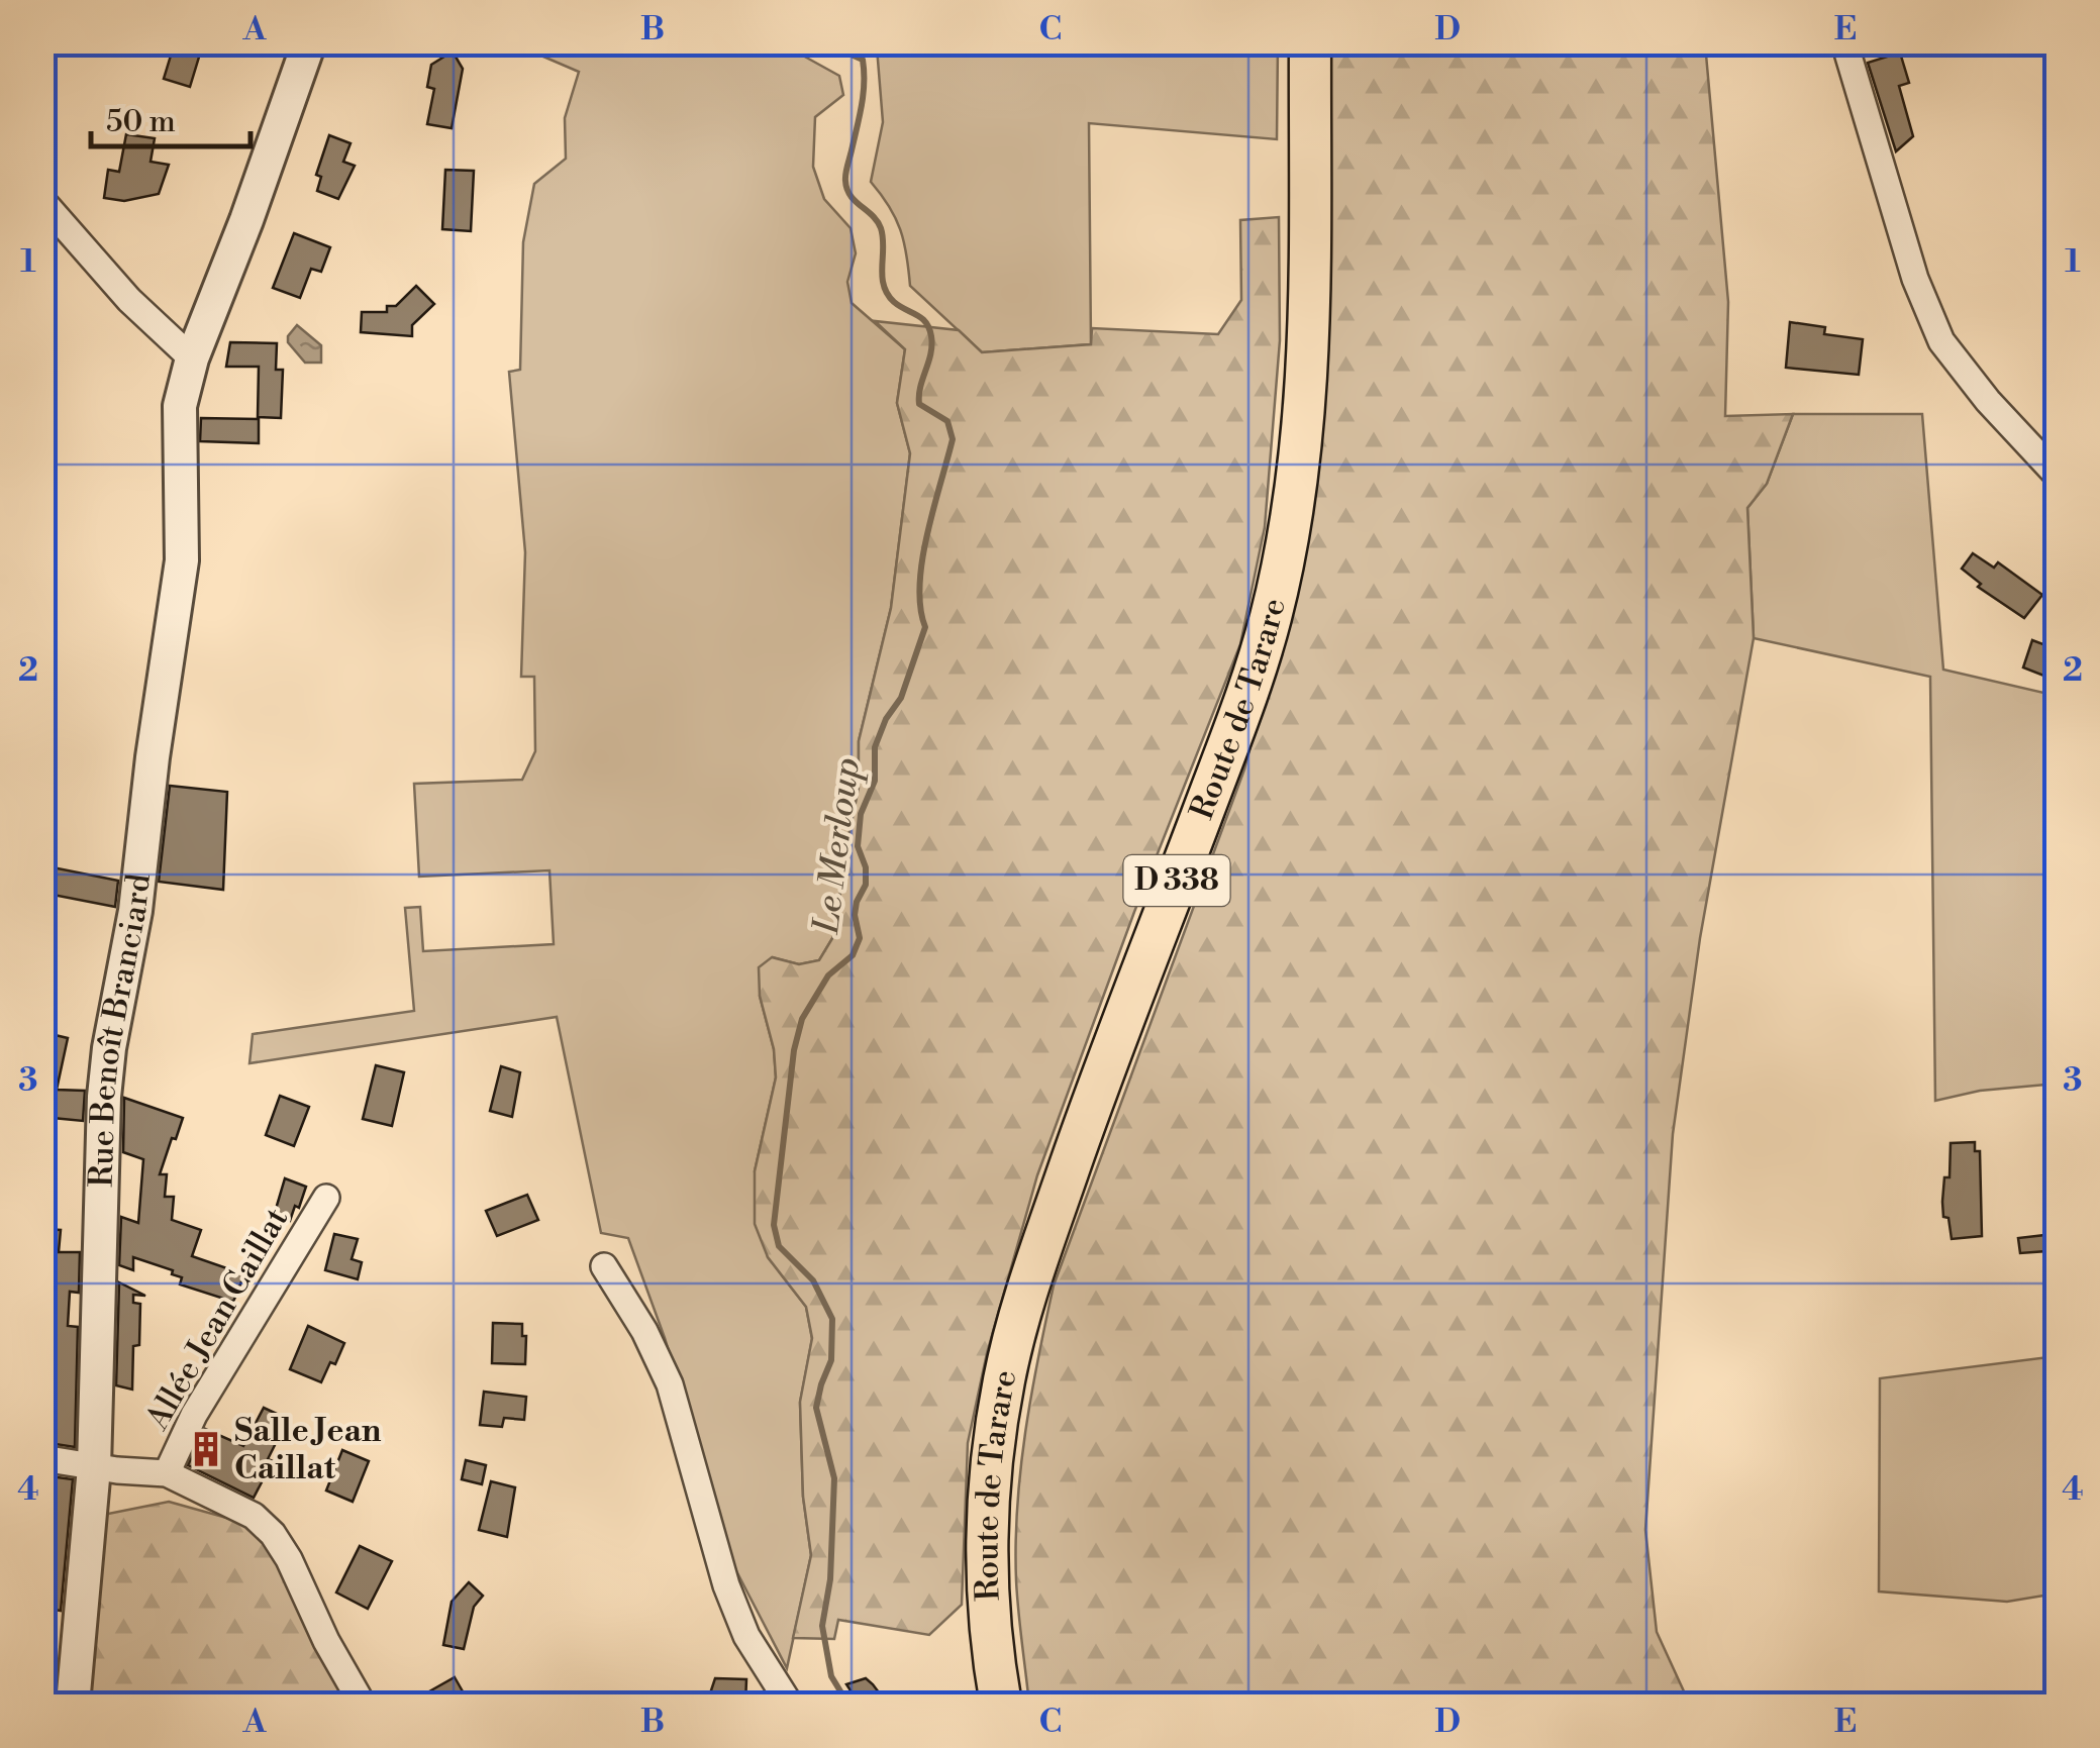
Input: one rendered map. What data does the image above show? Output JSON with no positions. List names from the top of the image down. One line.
{"streets":{"main road":["Route de Tarare","D 338"],"street":["Rue Benoît Branciard","Allée Jean Caillat"]},"water":["Le Merloup"],"places":{"building":["Salle Jean Caillat"]},"scale_bar":"50 m","grid":{"columns":["A","B","C","D","E"],"rows":["1","2","3","4"]}}
